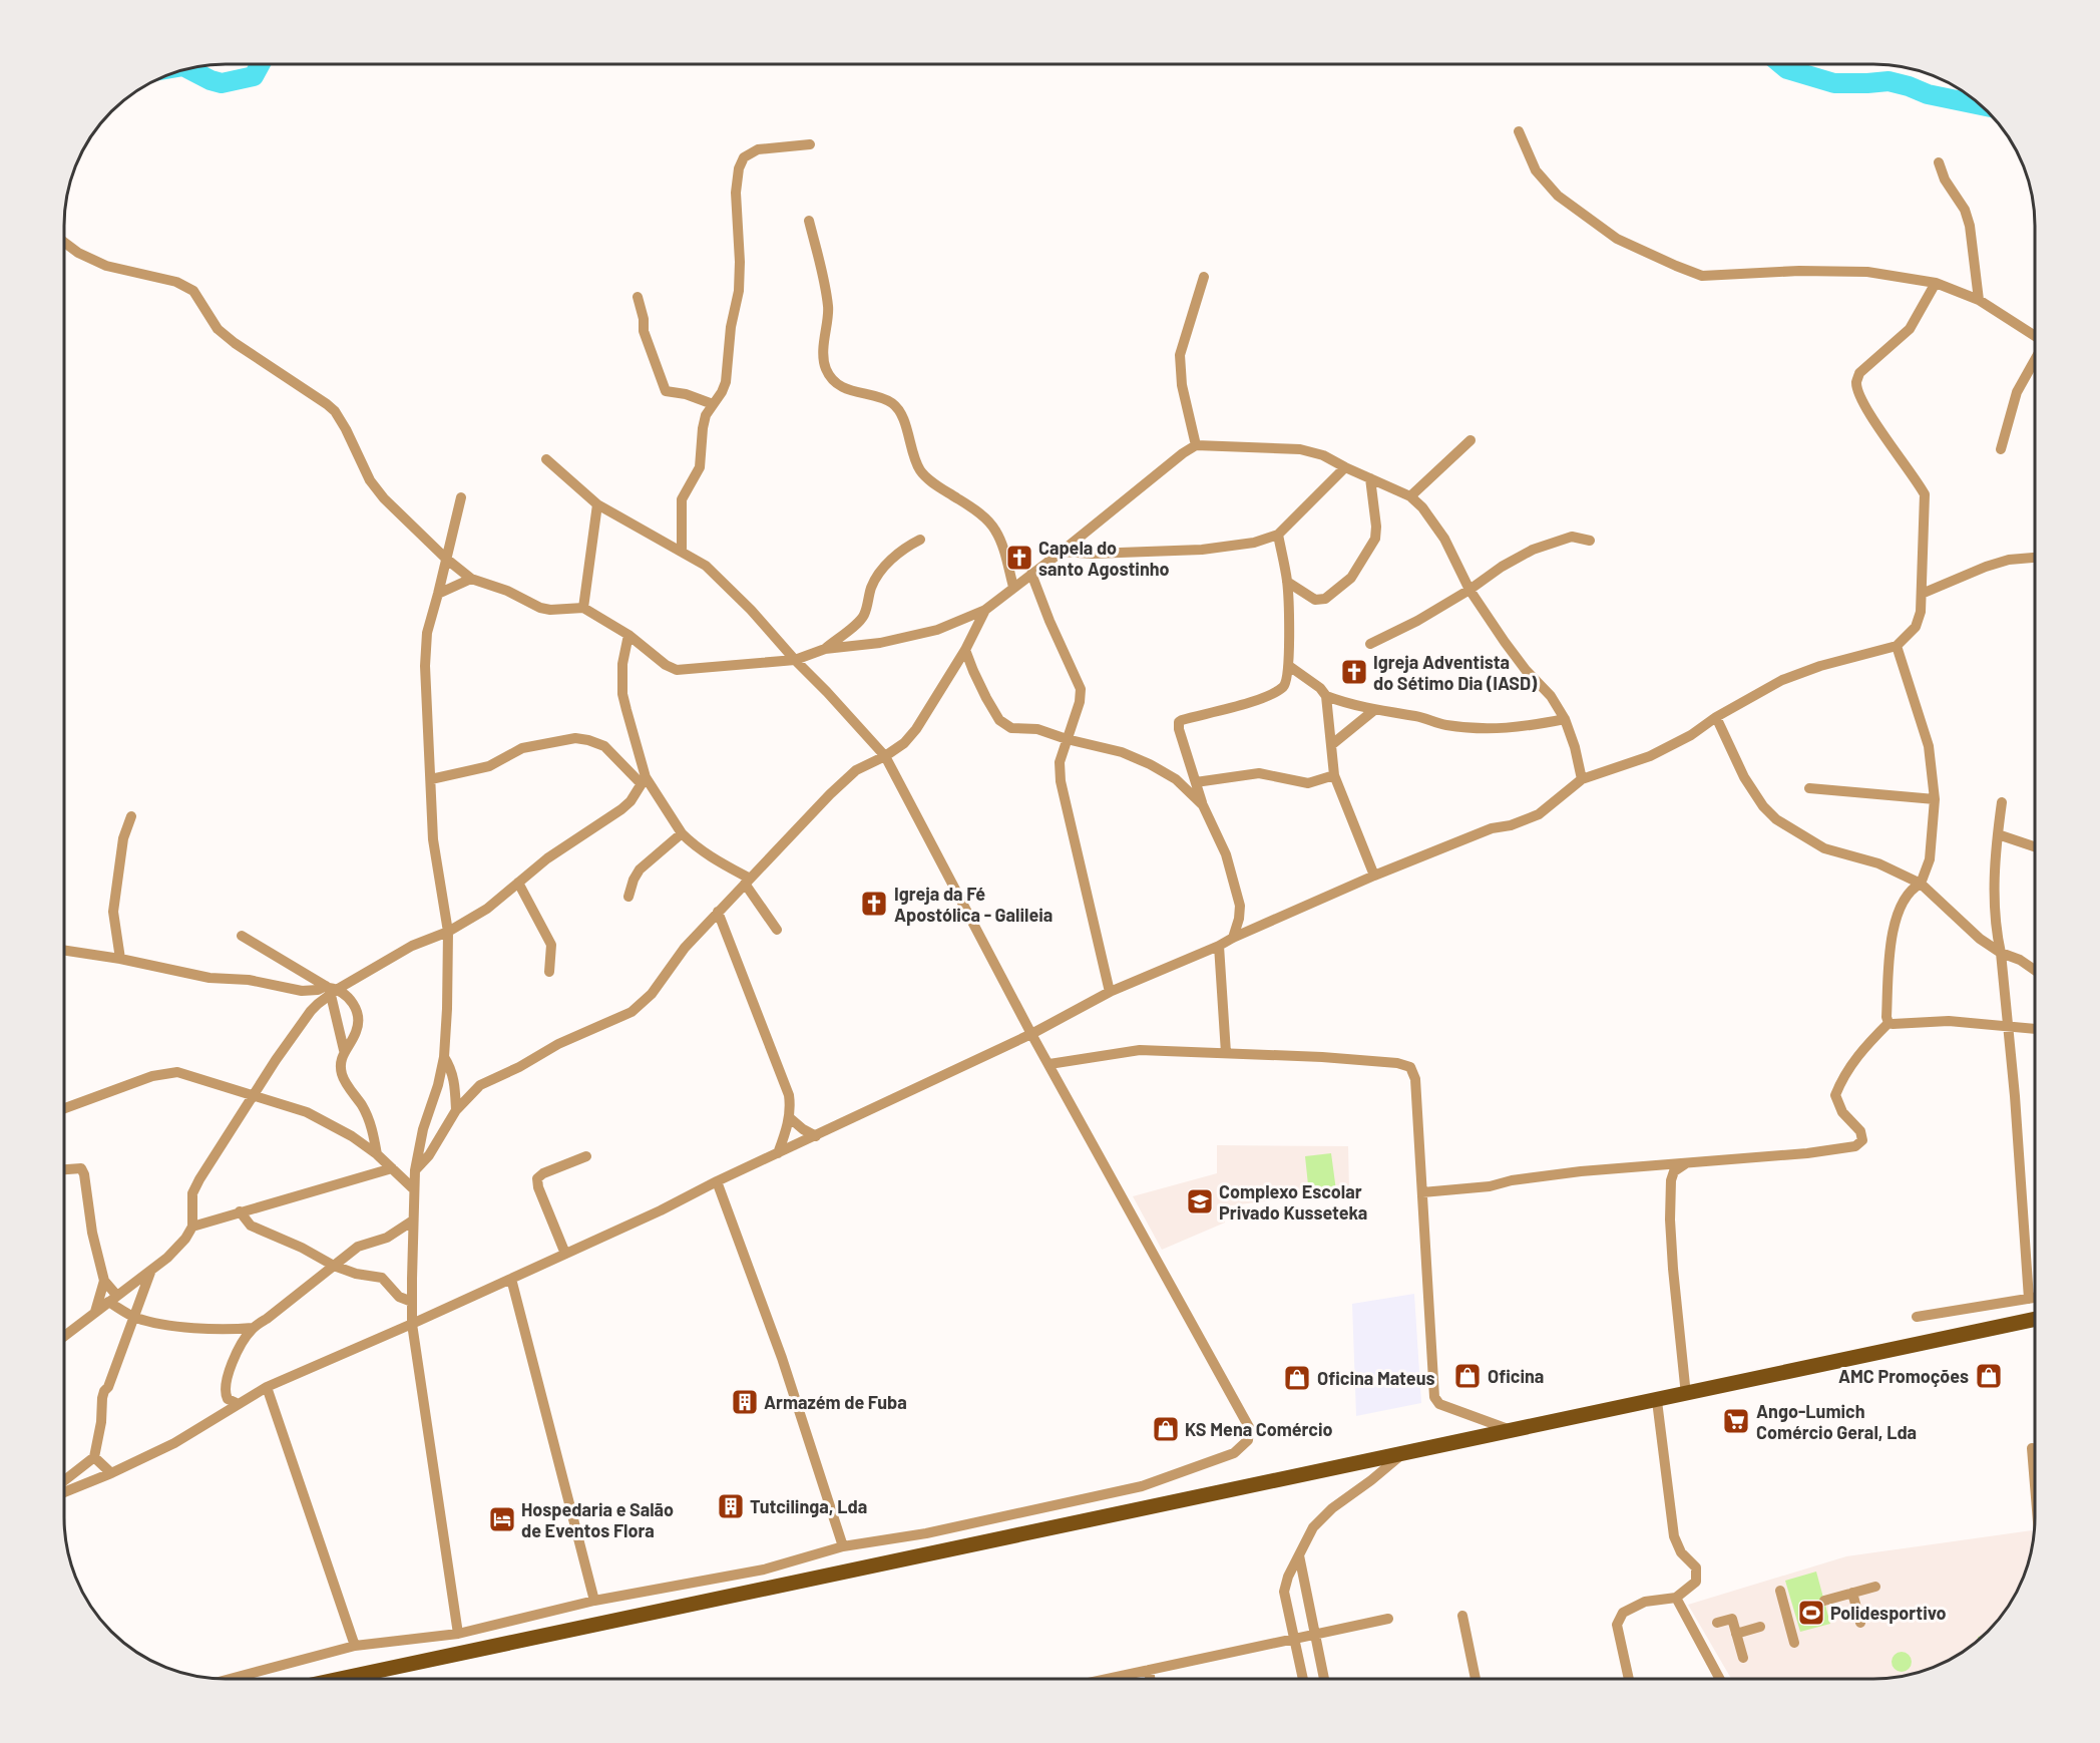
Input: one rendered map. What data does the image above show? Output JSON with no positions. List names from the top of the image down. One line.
{"places":{"church":["Capela do santo Agostinho","Igreja Adventista do Sétimo Dia (IASD)","Igreja da Fé Apostólica - Galileia"],"school or university":["Complexo Escolar Privado Kusseteka"],"shop":["Oficina","AMC Promoções","Oficina Mateus","KS Mena Comércio"],"building":["Armazém de Fuba","Tutcilinga, Lda"],"supermarket":["Ango-Lumich Comércio Geral, Lda"],"hotel":["Hospedaria e Salão de Eventos Flora"],"sports":["Polidesportivo"]}}
